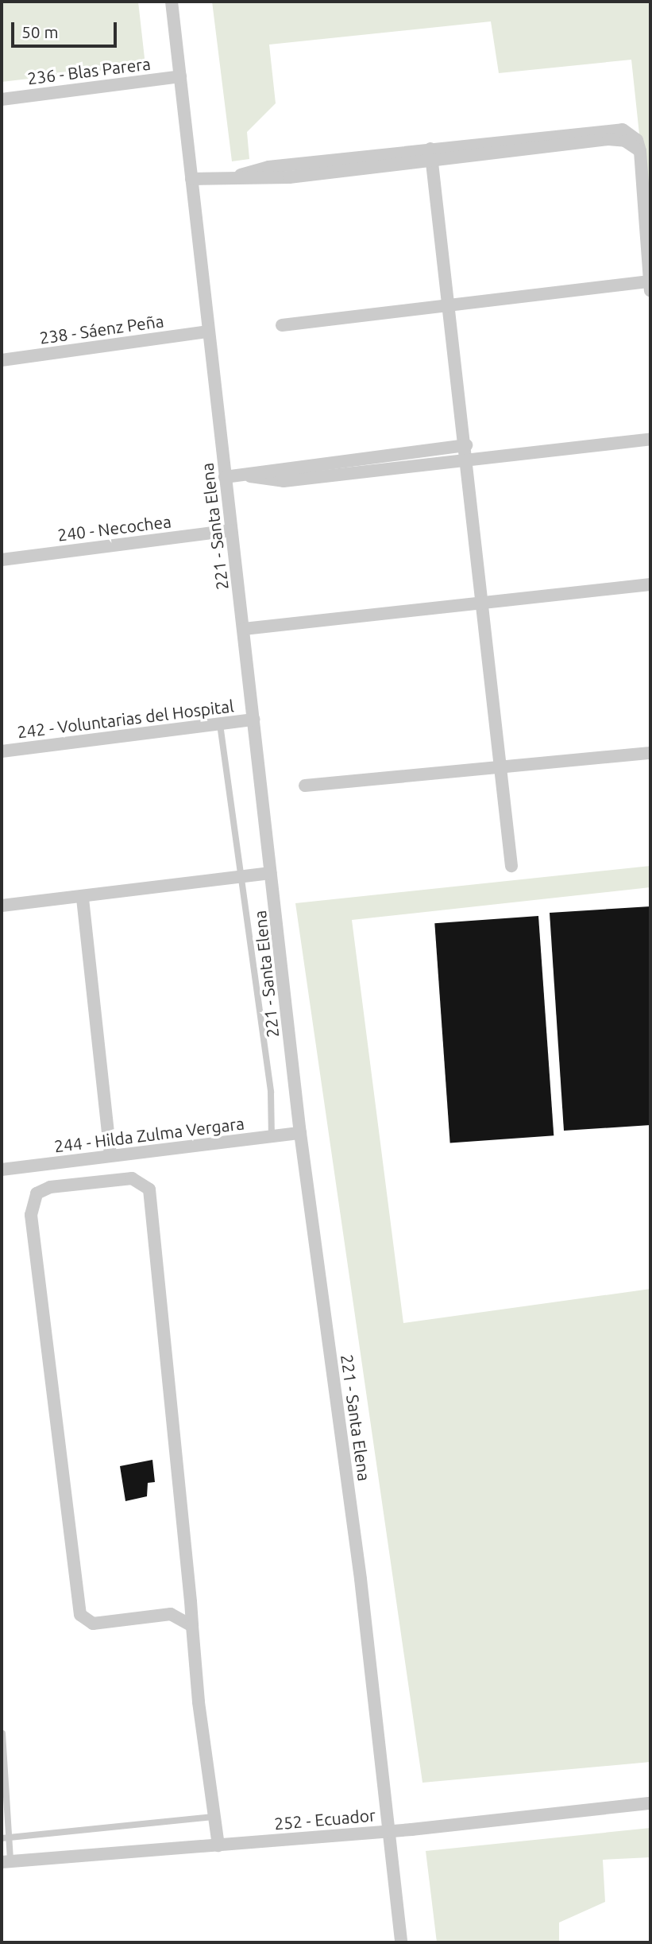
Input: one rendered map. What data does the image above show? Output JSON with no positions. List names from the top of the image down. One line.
{"streets":{"street":["236 - Blas Parera","238 - Sáenz Peña","221 - Santa Elena","240 - Necochea","242 - Voluntarias del Hospital","244 - Hilda Zulma Vergara","252 - Ecuador"]},"crossings":[["236 - Blas Parera","221 - Santa Elena"],["238 - Sáenz Peña","221 - Santa Elena"],["221 - Santa Elena","240 - Necochea"],["221 - Santa Elena","242 - Voluntarias del Hospital"],["221 - Santa Elena","244 - Hilda Zulma Vergara"],["221 - Santa Elena","252 - Ecuador"]],"scale_bar":"50 m"}
